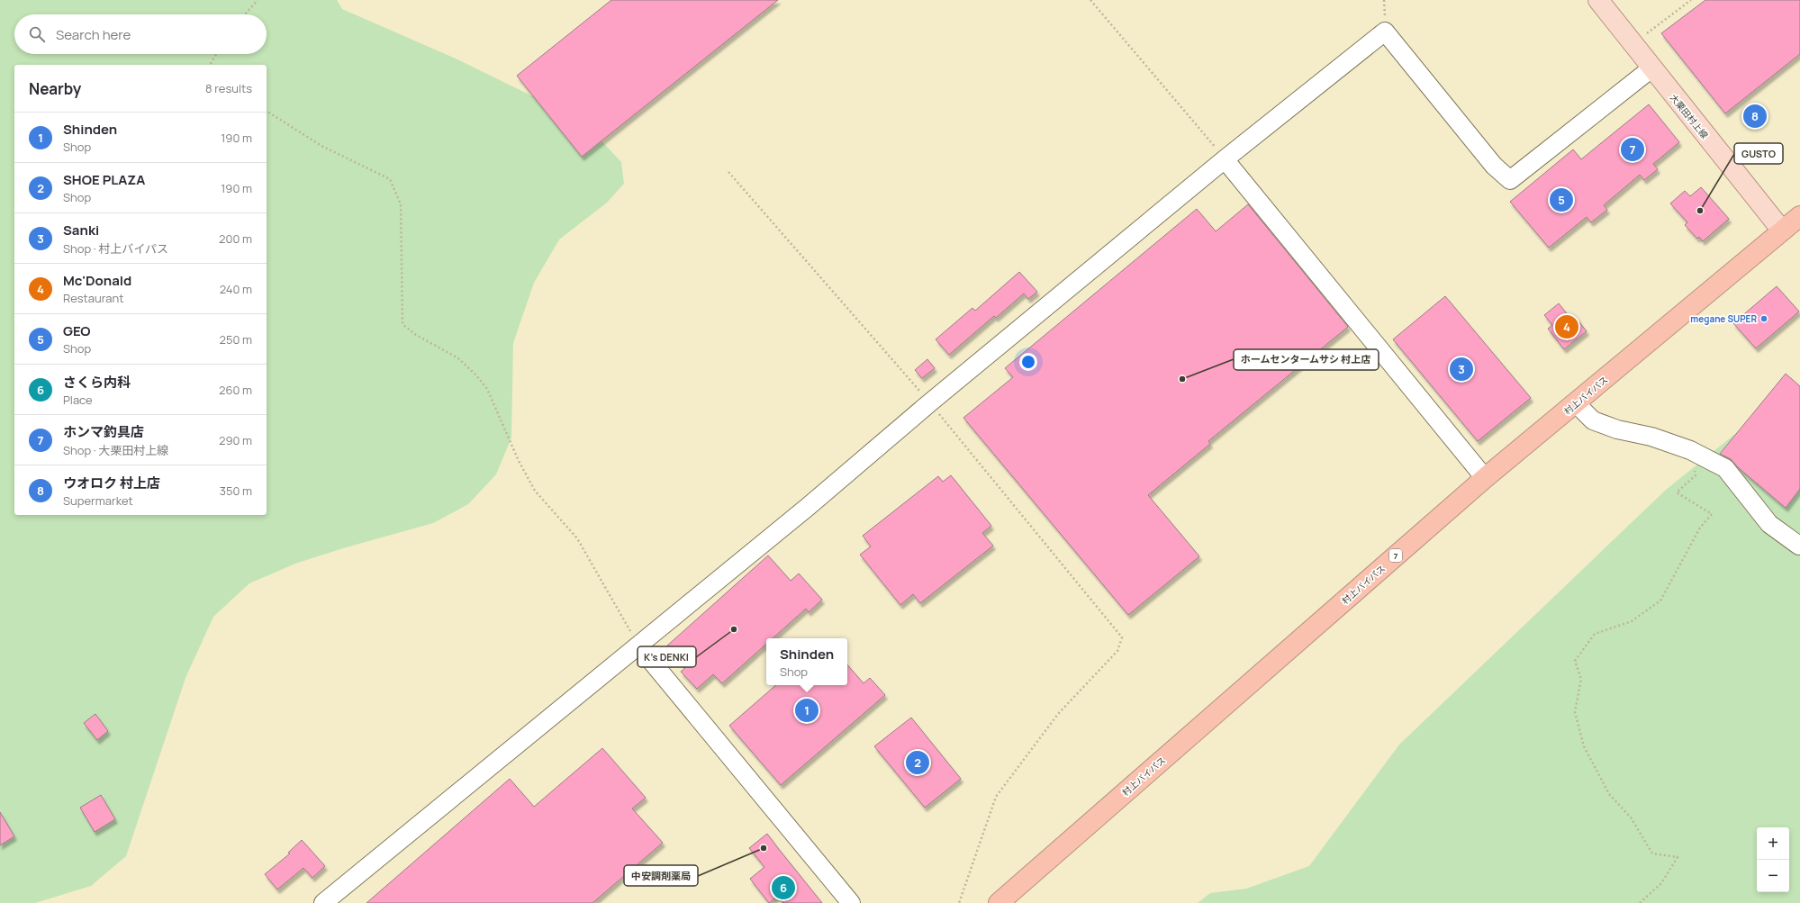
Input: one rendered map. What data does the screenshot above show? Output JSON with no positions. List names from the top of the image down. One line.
{"streets":{"highway":["村上バイパス","7"],"main road":["大栗田村上線"]},"crossings":[["大栗田村上線","村上バイパス"]],"places":["GUSTO","megane SUPER","ホームセンタームサシ 村上店","K's DENKI","中安調剤薬局"],"page":{"search":"Search here","heading":["Nearby","8 results"],"pins":["8","7","5","4","3","1","2","6"],"list":[{"mark":"1","name":"Shinden","note":"Shop","value":"190 m"},{"mark":"2","name":"SHOE PLAZA","note":"Shop","value":"190 m"},{"mark":"3","name":"Sanki","note":"Shop · 村上バイパス","value":"200 m"},{"mark":"4","name":"Mc'Donald","note":"Restaurant","value":"240 m"},{"mark":"5","name":"GEO","note":"Shop","value":"250 m"},{"mark":"6","name":"さくら内科","note":"Place","value":"260 m"},{"mark":"7","name":"ホンマ釣具店","note":"Shop · 大栗田村上線","value":"290 m"},{"mark":"8","name":"ウオロク 村上店","note":"Supermarket","value":"350 m"}],"popup":["Shinden","Shop"],"map_buttons":["+","−"]}}
